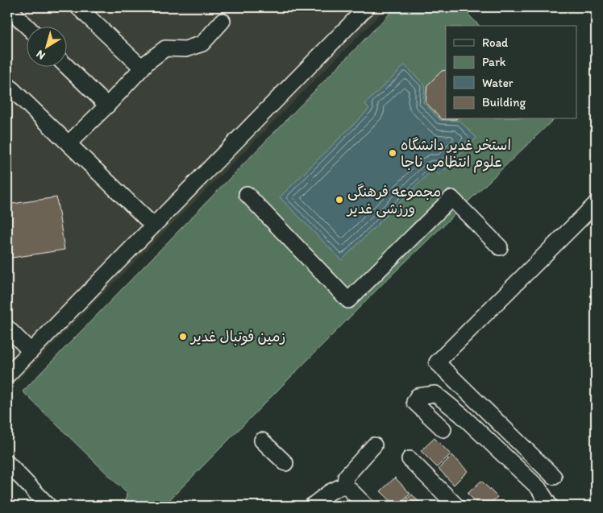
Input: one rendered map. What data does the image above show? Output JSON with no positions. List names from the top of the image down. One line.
{"places":["استخر غدیر دانشگاه علوم انتظامی ناجا","مجموعه فرهنگی ورزشی غدیر","زمین فوتبال غدیر"],"legend":["Road","Park","Water","Building"],"north":"bottom left"}
